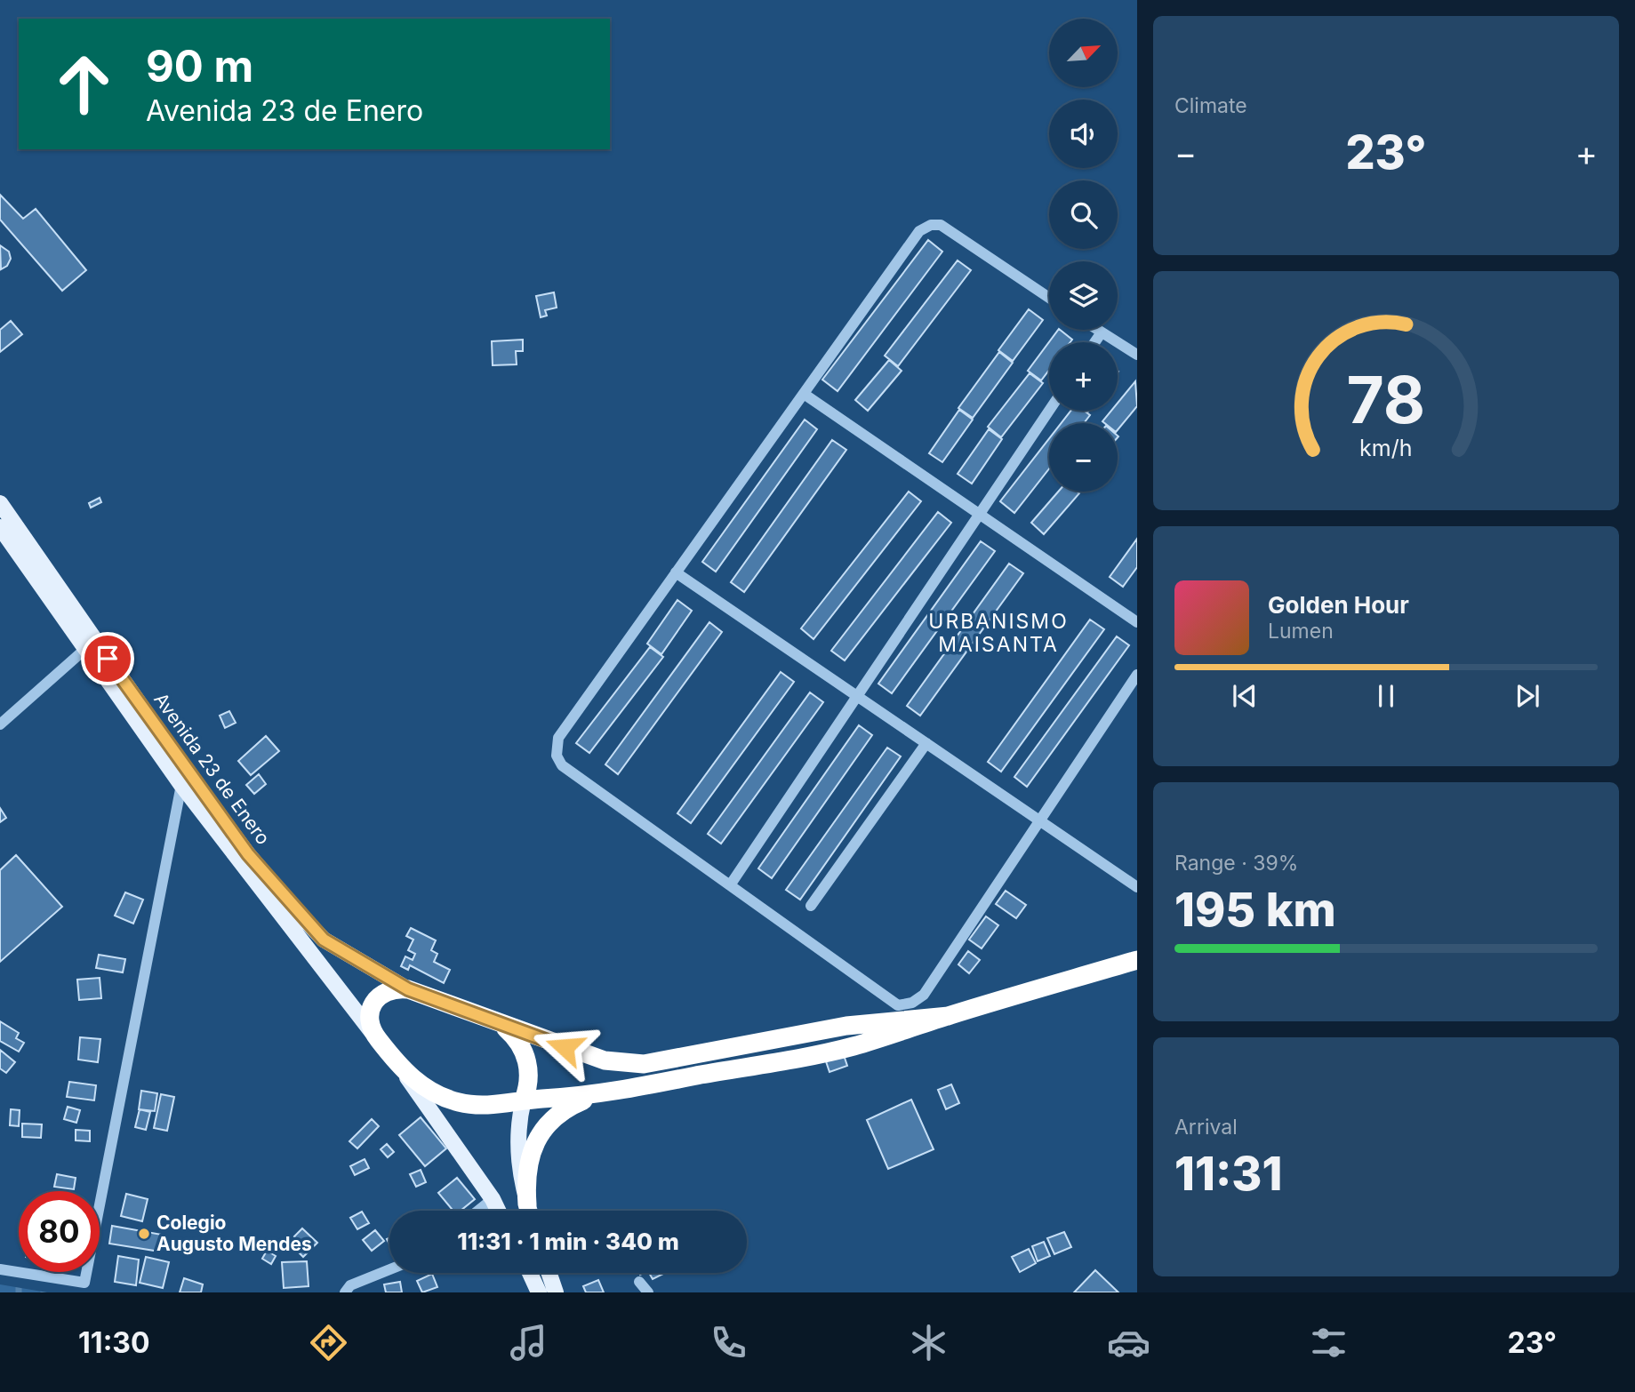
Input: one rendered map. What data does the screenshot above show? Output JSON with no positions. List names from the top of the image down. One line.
{"streets":{"main road":["Avenida 23 de Enero"]},"districts":["URBANISMO MAISANTA"],"places":["Colegio Augusto Mendes"],"north":"top right","page":{"tile":["Climate",["Range · 39%","195 km"],["Arrival","11:31"]],"map_buttons":["+","−"],"turn":["90 m","Avenida 23 de Enero"],"heat":["−","23°","+"],"song":["Golden Hour","Lumen"],"limit":"80","trip":"11:31 · 1 min · 340 m","tabs":["11:30","23°"],"gauge":["78","km/h"]}}
